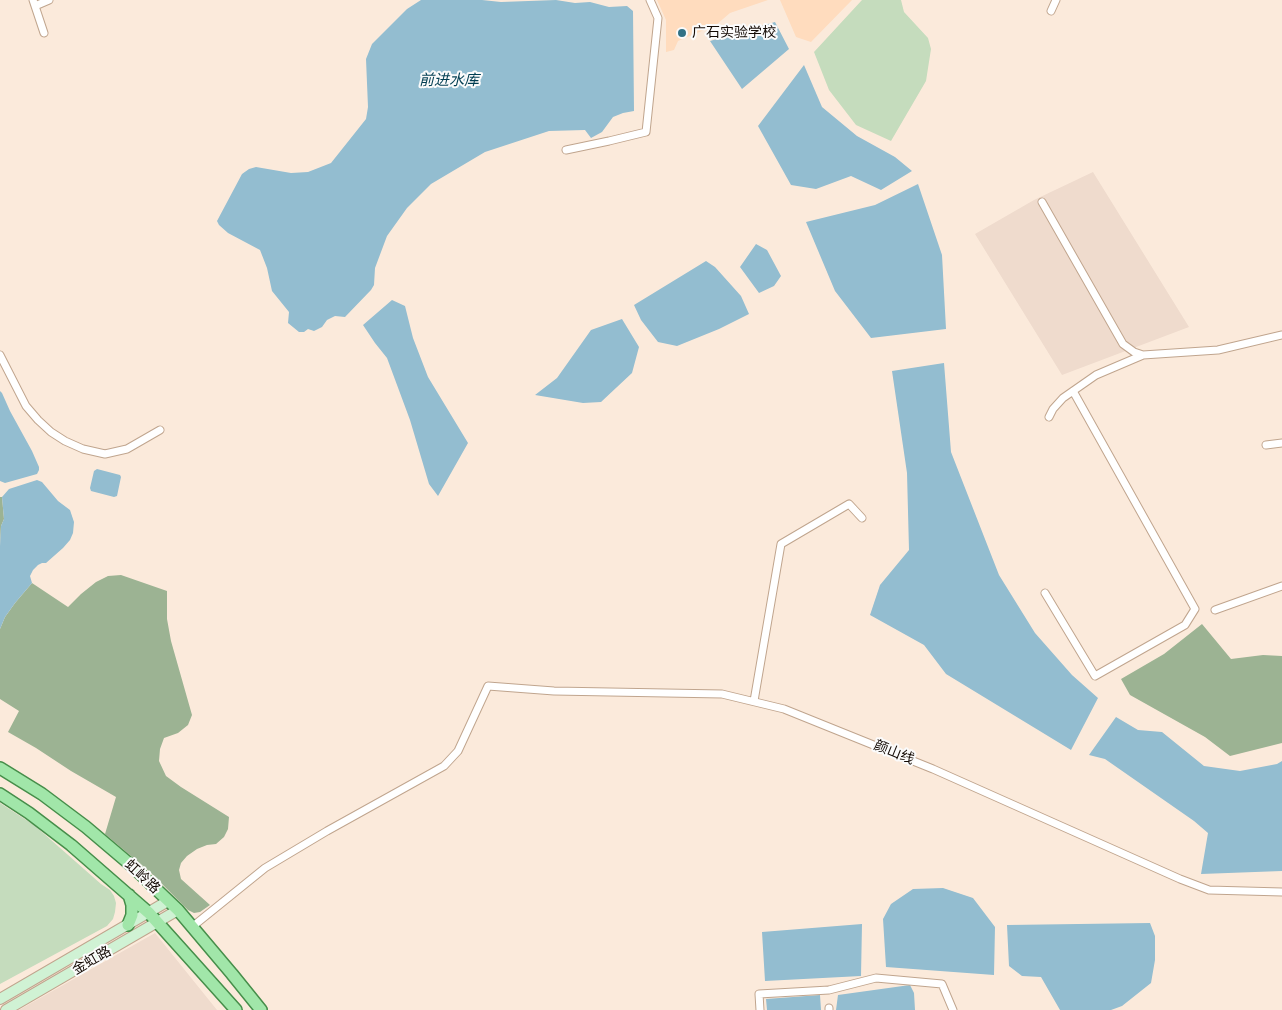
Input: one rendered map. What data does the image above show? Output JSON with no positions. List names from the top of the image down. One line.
{"streets":{"main road":["虹岭路"],"street":["颜山线","金虹路"]},"crossings":[["颜山线","虹岭路"],["虹岭路","金虹路"]],"water":["前进水库"],"places":["广石实验学校"]}
